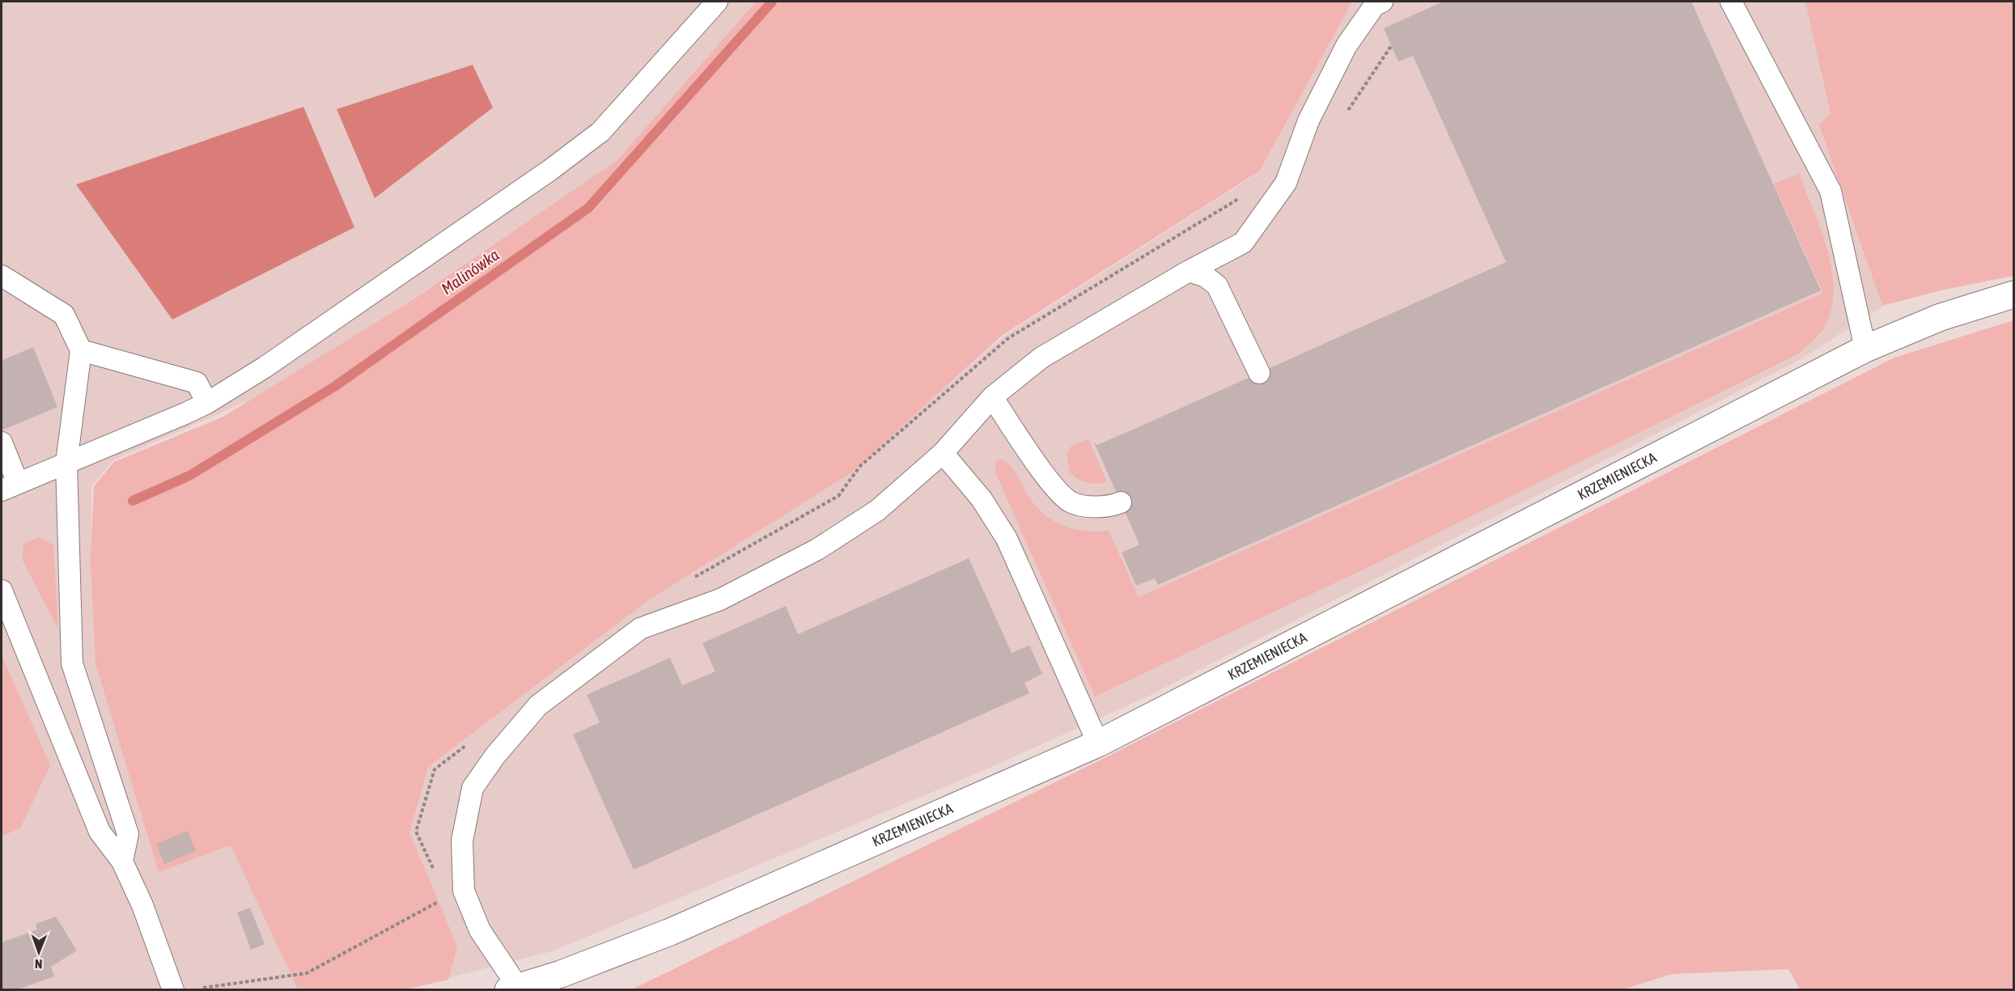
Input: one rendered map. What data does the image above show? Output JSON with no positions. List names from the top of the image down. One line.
{"streets":{"street":["KRZEMIENIECKA"]},"water":["Malinówka"],"north":"bottom"}
